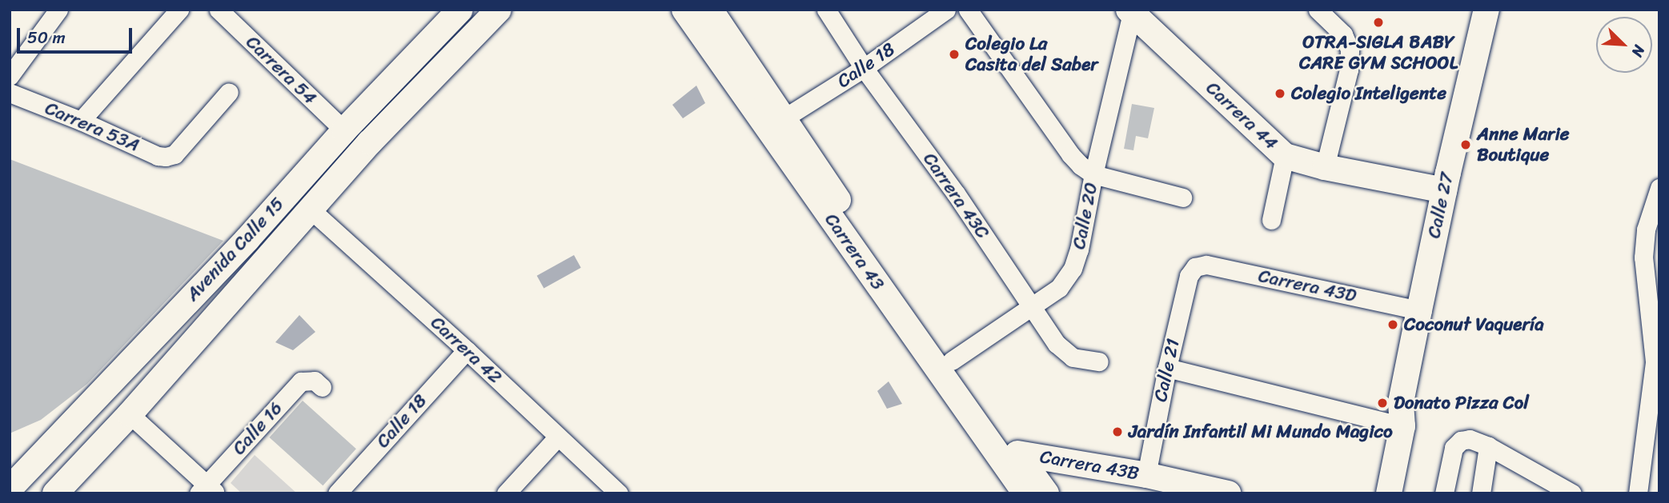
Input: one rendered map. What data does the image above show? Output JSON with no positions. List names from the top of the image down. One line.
{"streets":{"street":["Calle 18","Carrera 54","Carrera 44","Carrera 53A","Carrera 43C","Calle 27","Calle 20","Avenida Calle 15","Carrera 43","Carrera 43D","Carrera 42","Calle 21","Calle 16","Carrera 43B"]},"crossings":[["Calle 18","Carrera 43C"],["Calle 18","Carrera 43"],["Calle 18","Carrera 42"],["Carrera 54","Avenida Calle 15"],["Carrera 44","Calle 27"],["Carrera 44","Calle 20"],["Carrera 43C","Calle 20"],["Calle 27","Carrera 43D"],["Calle 20","Carrera 43"],["Avenida Calle 15","Carrera 42"],["Carrera 43","Carrera 43B"],["Carrera 43D","Calle 21"],["Calle 21","Carrera 43B"]],"places":["OTRA-SIGLA BABY CARE GYM SCHOOL","Colegio La Casita del Saber","Colegio Inteligente","Anne Marie Boutique","Coconut Vaquería","Donato Pizza Col","Jardín Infantil Mi Mundo Magico"],"scale_bar":"50 m","north":"bottom right"}
